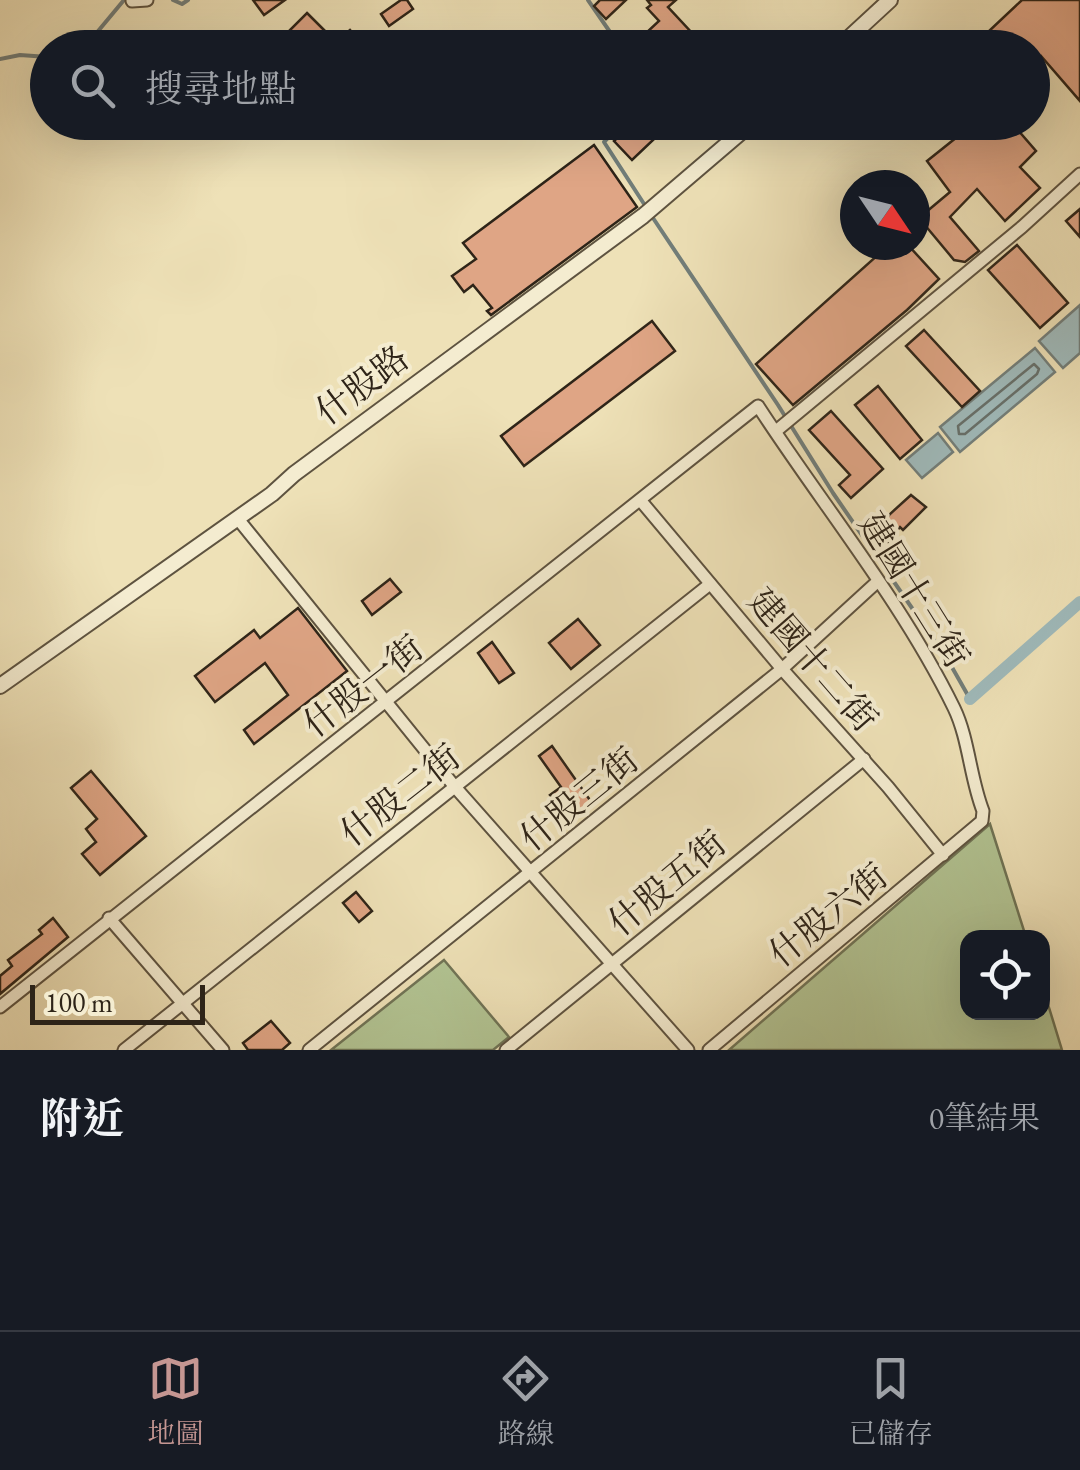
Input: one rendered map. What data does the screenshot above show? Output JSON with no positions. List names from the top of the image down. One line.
{"streets":{"street":["什股路","建國十三街","建國十二街","什股一街","什股二街","什股三街","什股五街","什股六街"]},"crossings":[["建國十三街","什股一街"],["建國十三街","什股三街"],["建國十三街","什股六街"],["建國十二街","什股一街"],["建國十二街","什股二街"],["建國十二街","什股三街"],["建國十二街","什股五街"],["建國十二街","什股六街"]],"scale_bar":"100 m","north":"bottom right","page":{"search":"搜尋地點","scale":"100 m","heading":["附近","0筆結果"],"nav":["地圖","路線","已儲存"]}}
